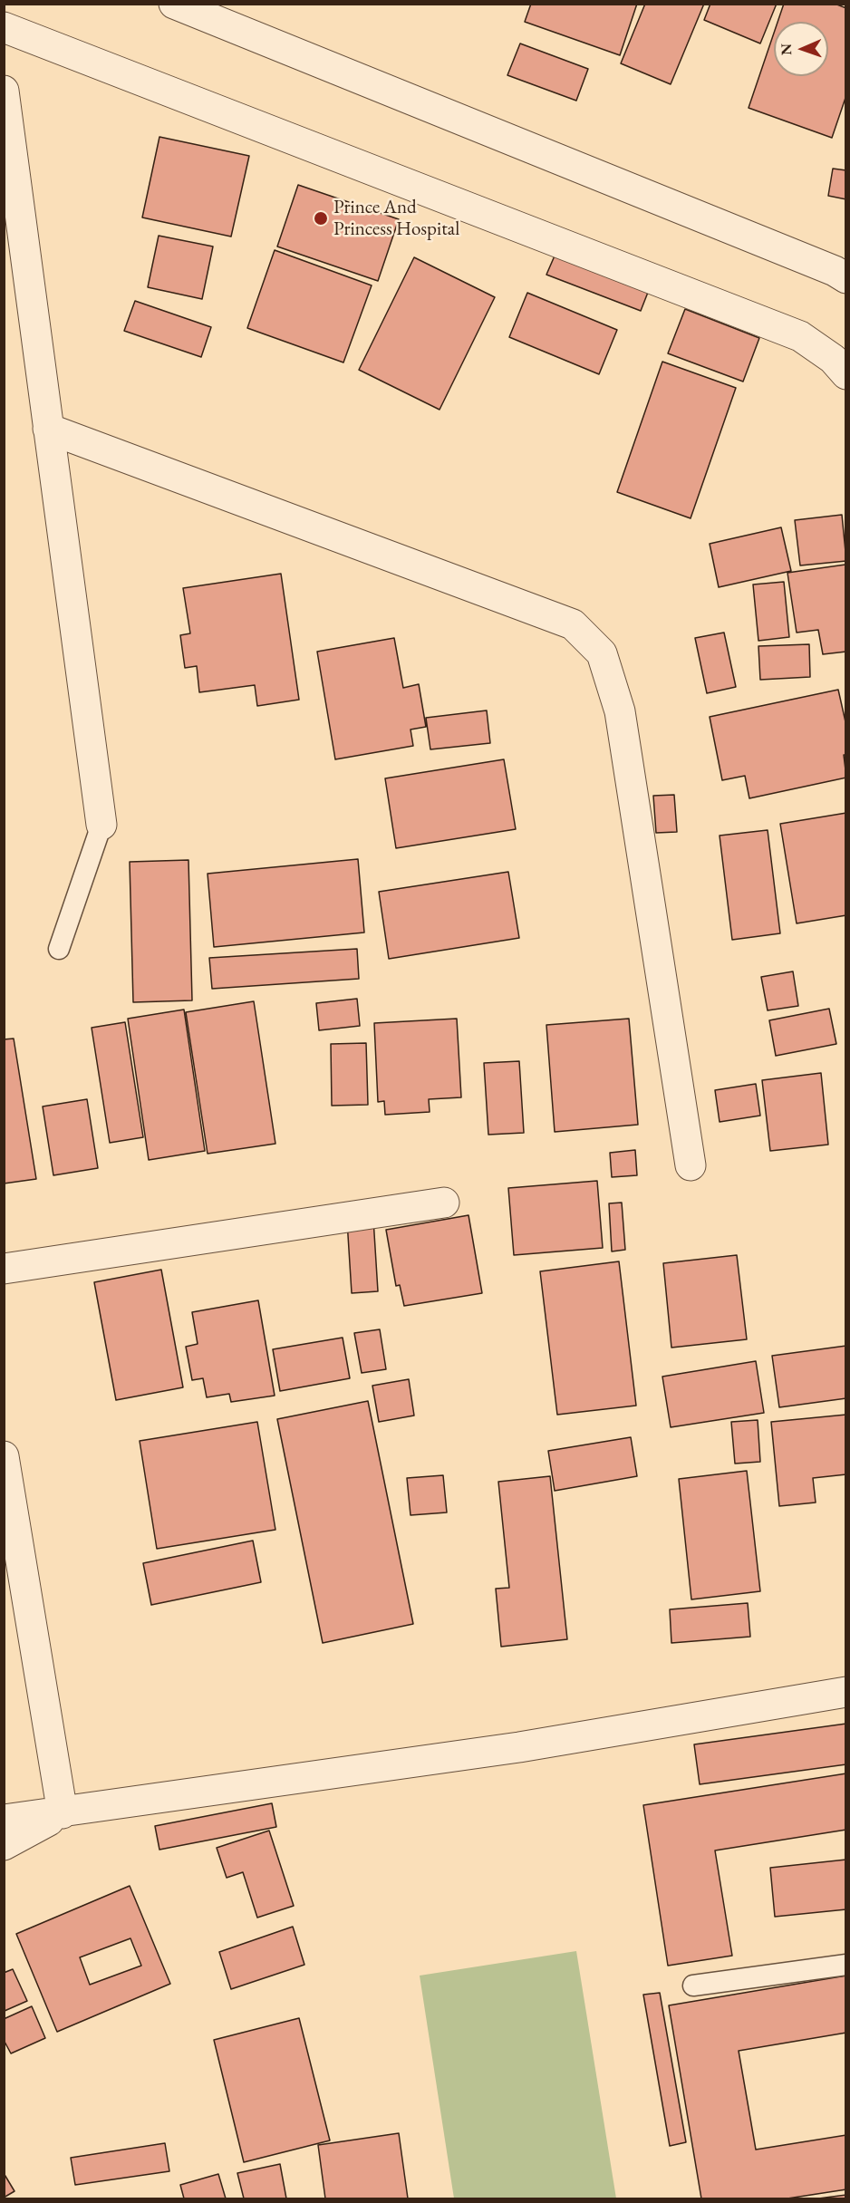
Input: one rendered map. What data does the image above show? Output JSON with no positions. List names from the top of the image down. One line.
{"places":["Prince And Princess Hospital"],"north":"left"}
